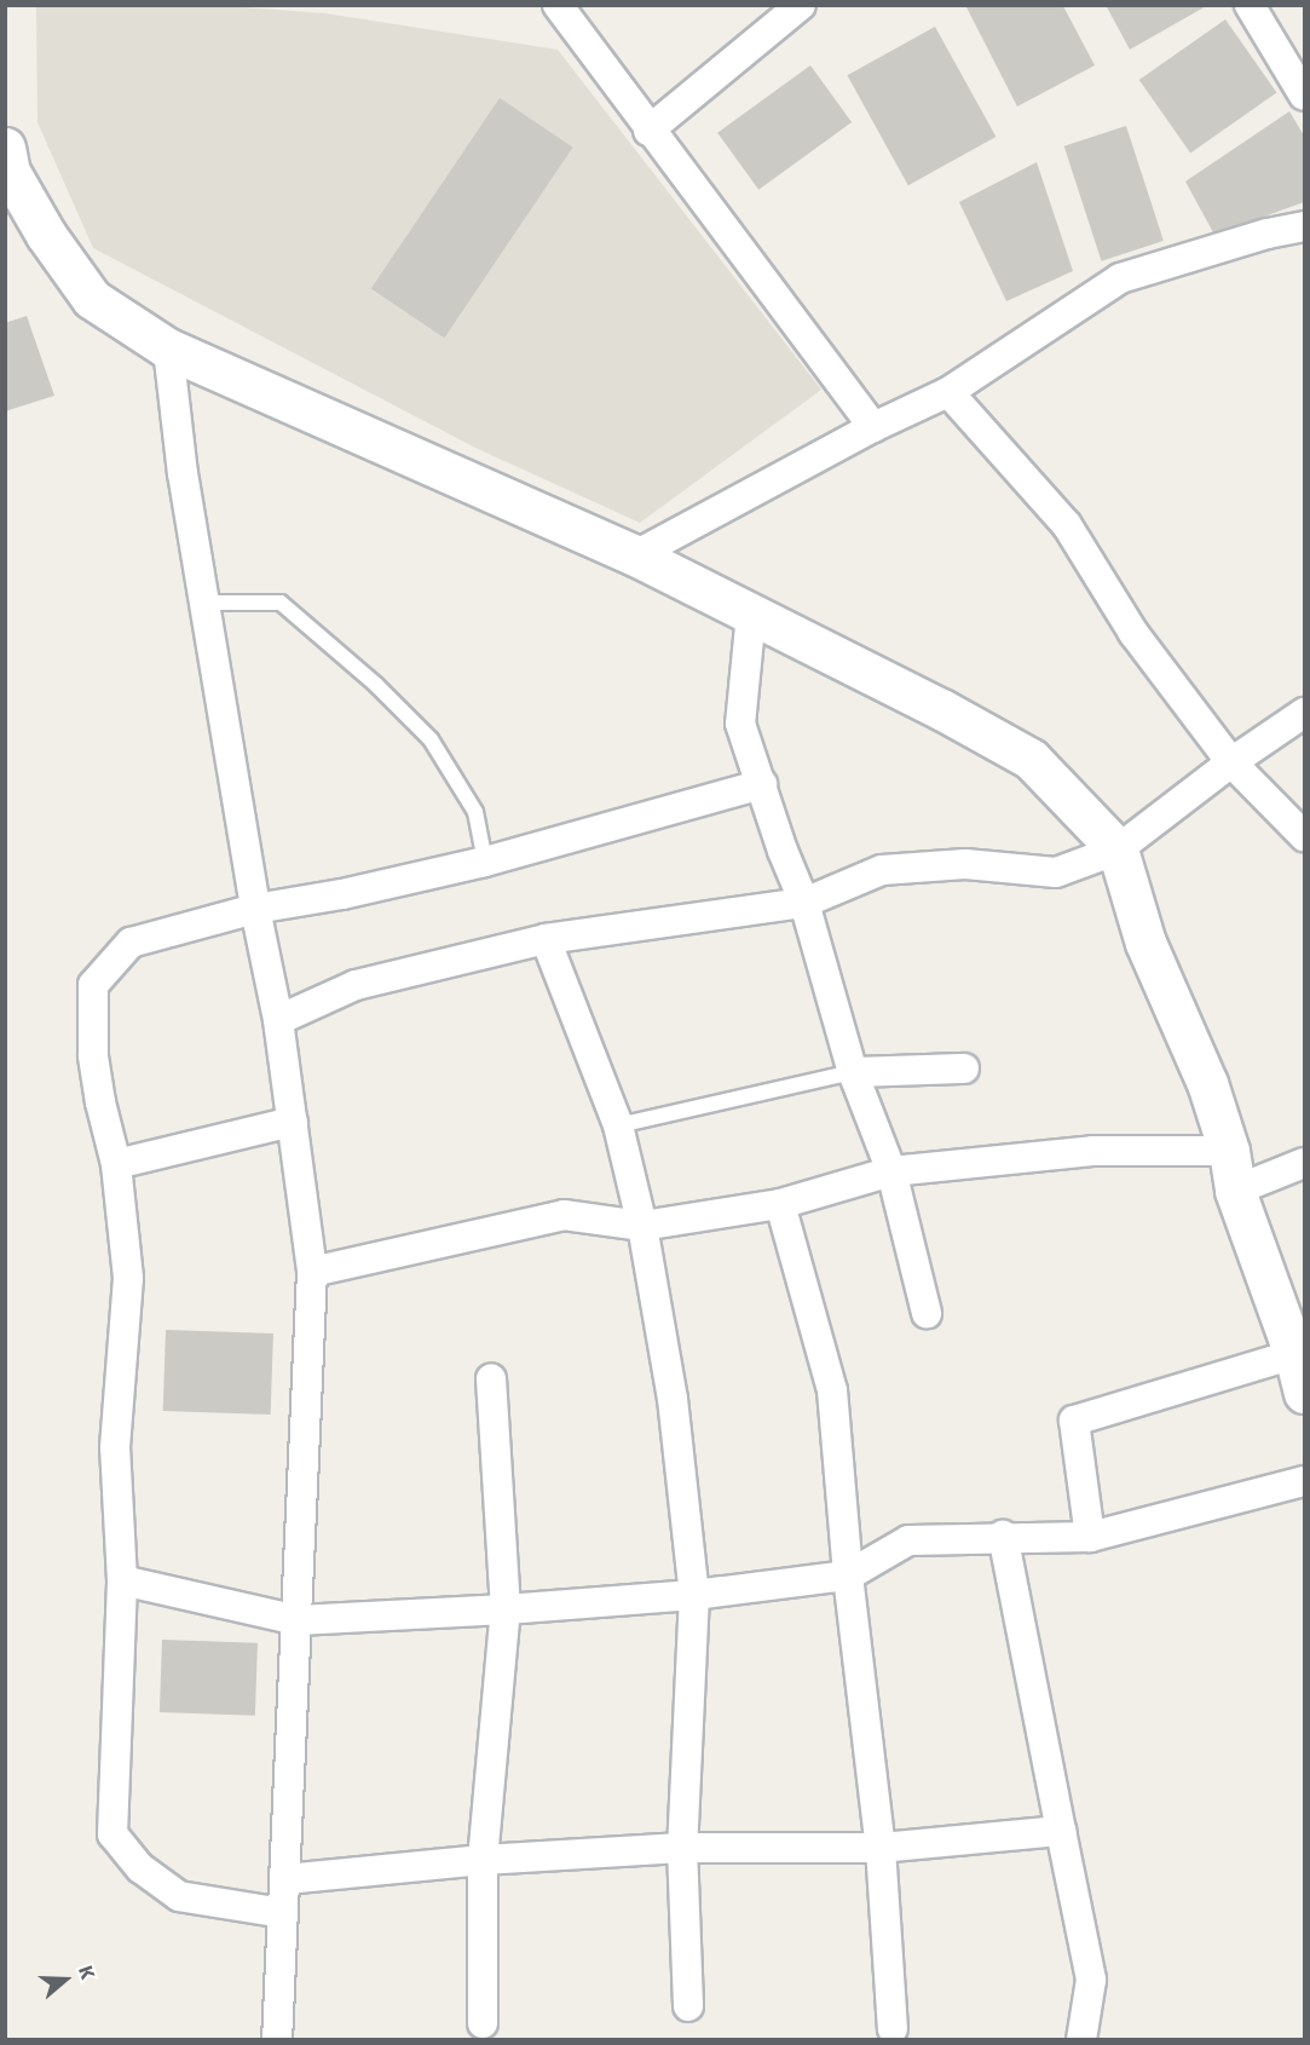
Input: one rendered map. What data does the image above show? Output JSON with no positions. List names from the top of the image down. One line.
{"north":"right"}
